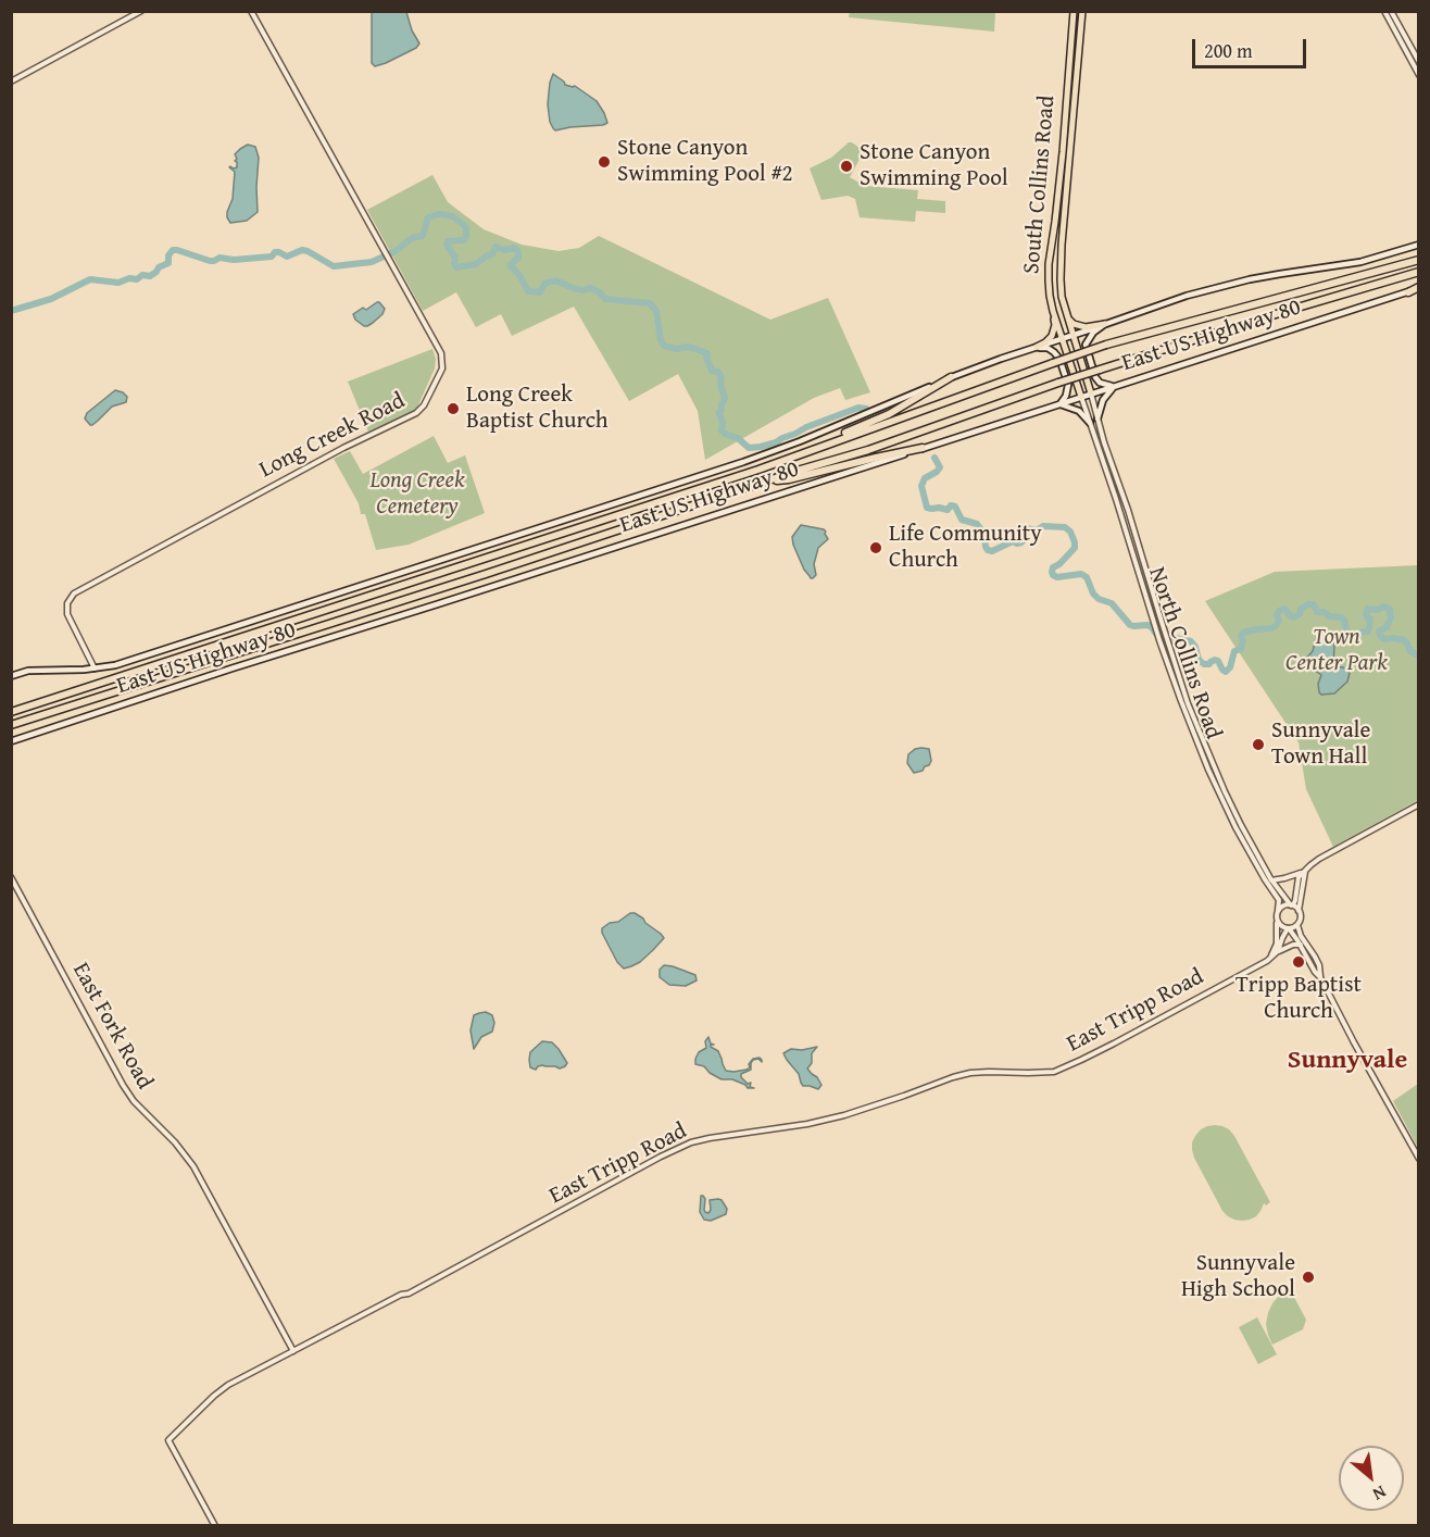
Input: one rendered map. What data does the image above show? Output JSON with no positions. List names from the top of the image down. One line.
{"streets":{"main road":["South Collins Road","East US Highway 80"],"street":["Long Creek Road","North Collins Road","East Tripp Road","East Fork Road"]},"crossings":[["South Collins Road","East US Highway 80"],["South Collins Road","North Collins Road"],["East US Highway 80","Long Creek Road"],["East US Highway 80","North Collins Road"],["North Collins Road","East Tripp Road"],["East Tripp Road","East Fork Road"]],"districts":["Sunnyvale"],"parks":["Long Creek Cemetery","Town Center Park"],"places":["Stone Canyon Swimming Pool #2","Stone Canyon Swimming Pool","Long Creek Baptist Church","Life Community Church","Sunnyvale Town Hall","Tripp Baptist Church","Sunnyvale High School"],"scale_bar":"200 m","north":"bottom right"}
